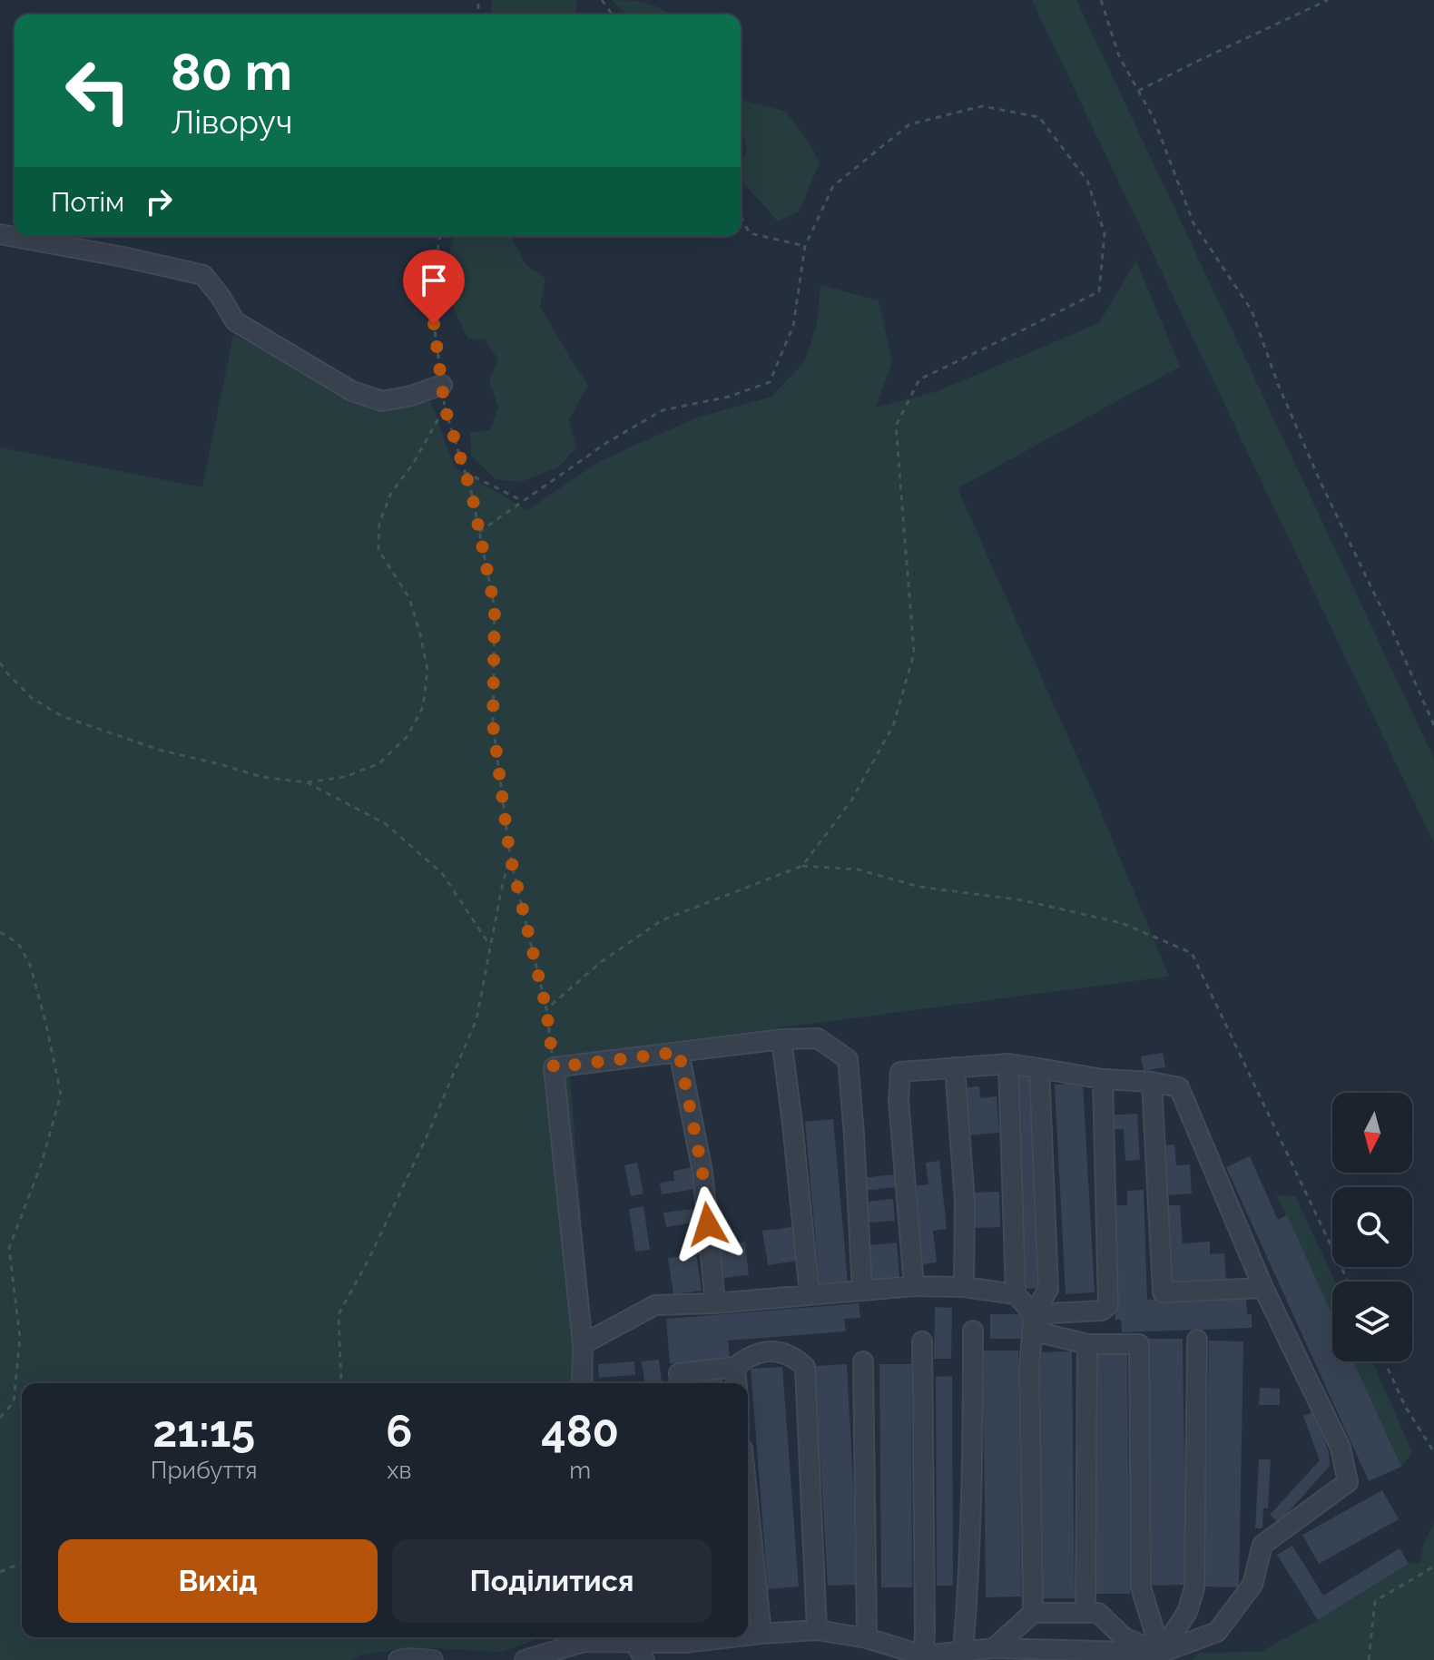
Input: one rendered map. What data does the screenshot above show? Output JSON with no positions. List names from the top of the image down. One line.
{"north":"bottom","page":{"turn":["80 m","Ліворуч"],"then":"Потім","eta":["21:15","Прибуття","6","хв","480","m"],"buttons":["Вихід","Поділитися"]}}
